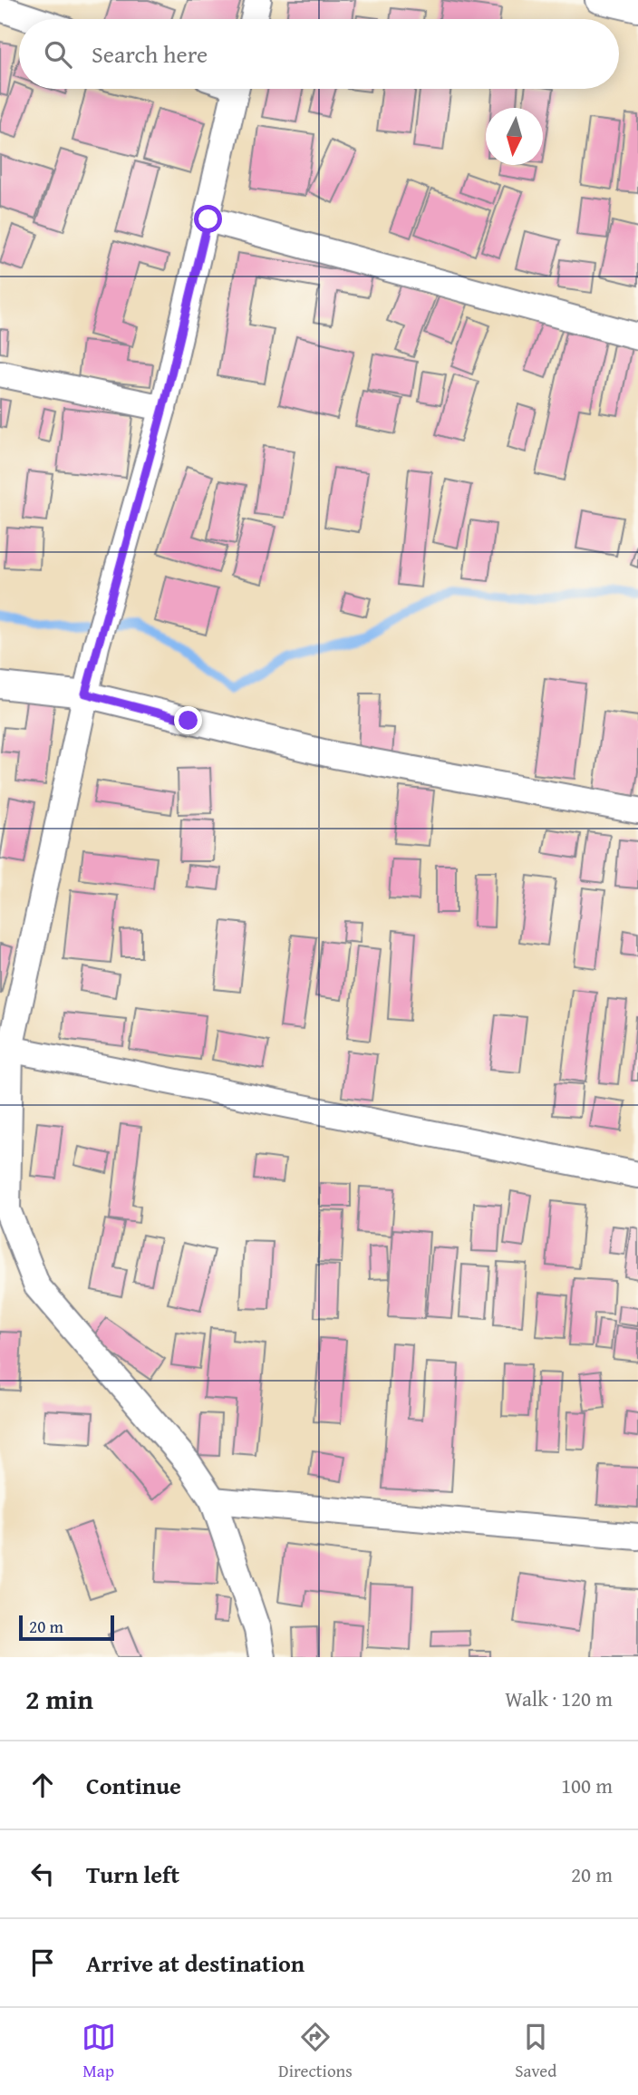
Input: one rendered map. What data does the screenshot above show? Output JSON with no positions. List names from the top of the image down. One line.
{"scale_bar":"20 m","north":"bottom","page":{"search":"Search here","scale":"20 m","heading":["2 min","Walk · 120 m"],"list":[["Continue","100 m"],["Turn left","20 m"],"Arrive at destination"],"nav":["Map","Directions","Saved"]}}
